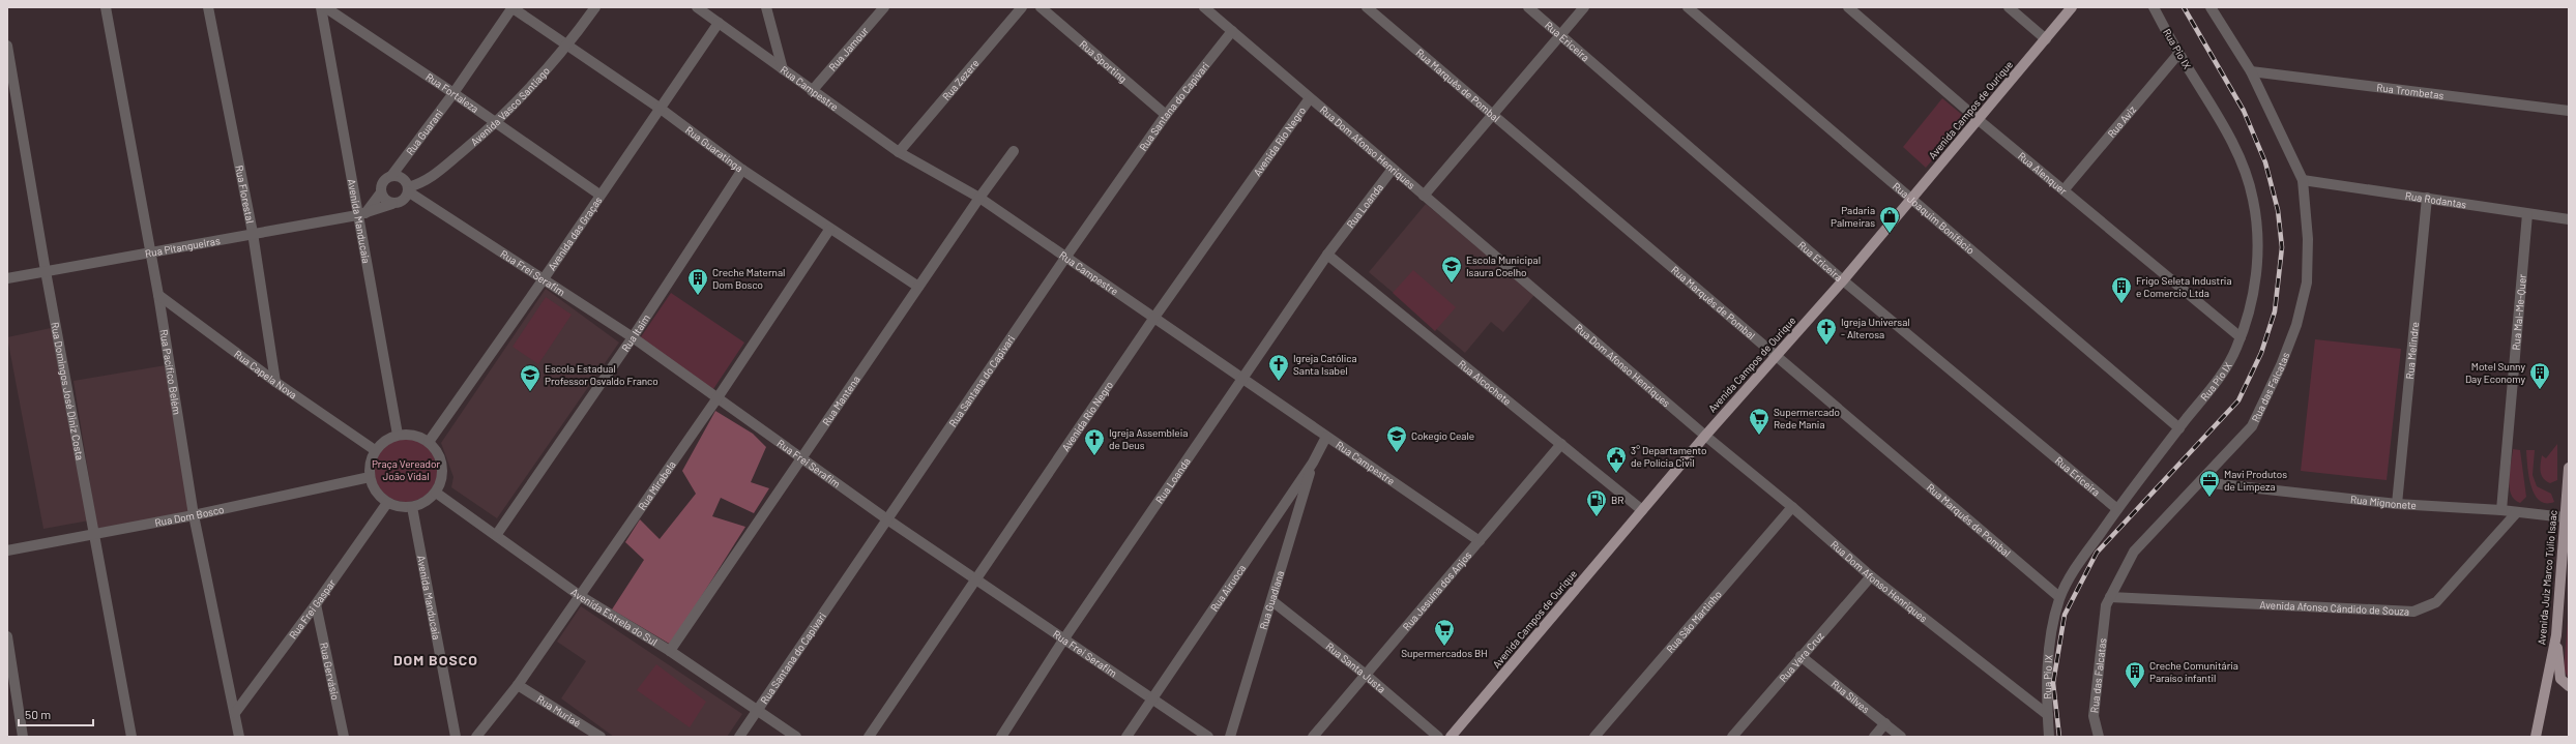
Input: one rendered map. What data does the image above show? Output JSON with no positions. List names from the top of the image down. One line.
{"streets":{"main road":["Avenida Campos de Ourique","Avenida Juiz Marco Túlio Isaac"],"street":["Rua Ericeira","Rua Pio IX","Rua Jamour","Rua Sporting","Rua Zezere","Rua Marquês de Pombal","Rua Campestre","Rua Trombetas","Rua Fortaleza","Avenida Vasco Santiago","Rua Santana do Capivari","Rua Aviz","Rua Guarani","Avenida Rio Negro","Rua Dom Afonso Henriques","Rua Guaratinga","Rua Alenquer","Rua Florestal","Rua Rodantas","Rua Loanda","Rua Joaquim Bonifácio","Avenida Manducaia","Avenida das Graças","Rua Pitangueiras","Rua Frei Serafim","Rua Mal-Me-Quer","Rua Itaim","Rua Melindre","Rua Pacífico Belém","Rua Capela Nova","Rua Alcochete","Rua das Falcatas","Rua Domingos José Diniz Costa","Rua Mantena","Rua Mirabela","Rua Mignonete","Rua Dom Bosco","Rua Airuoca","Rua Jesuína dos Anjos","Rua Guadiana","Avenida Afonso Cândido de Souza","Rua Frei Gaspar","Avenida Estrela do Sul","Rua São Martinho","Rua Vera Cruz","Rua Santa Justa","Rua Gervásio","Rua Silves","Rua Muriaé"]},"crossings":[["Rua Ericeira","Rua Pio IX"],["Rua Ericeira","Avenida Campos de Ourique"],["Rua Pio IX","Rua Marquês de Pombal"],["Rua Pio IX","Rua Aviz"],["Rua Pio IX","Rua Dom Afonso Henriques"],["Rua Pio IX","Rua Alenquer"],["Rua Pio IX","Rua Joaquim Bonifácio"],["Rua Jamour","Rua Campestre"],["Rua Sporting","Rua Santana do Capivari"],["Rua Zezere","Rua Campestre"],["Rua Marquês de Pombal","Avenida Campos de Ourique"],["Rua Campestre","Rua Santana do Capivari"],["Rua Campestre","Avenida Rio Negro"],["Rua Campestre","Rua Loanda"],["Rua Campestre","Avenida das Graças"],["Rua Campestre","Rua Mantena"],["Rua Campestre","Rua Airuoca"],["Rua Campestre","Rua Jesuína dos Anjos"],["Rua Trombetas","Rua das Falcatas"],["Rua Fortaleza","Avenida Vasco Santiago"],["Rua Fortaleza","Rua Guarani"],["Rua Fortaleza","Avenida das Graças"],["Avenida Vasco Santiago","Rua Guarani"],["Avenida Vasco Santiago","Rua Guaratinga"],["Avenida Vasco Santiago","Rua Frei Serafim"],["Rua Santana do Capivari","Rua Dom Afonso Henriques"],["Rua Santana do Capivari","Rua Frei Serafim"],["Rua Santana do Capivari","Avenida Estrela do Sul"],["Avenida Campos de Ourique","Rua Dom Afonso Henriques"],["Avenida Campos de Ourique","Rua Alenquer"],["Avenida Campos de Ourique","Rua Joaquim Bonifácio"],["Avenida Campos de Ourique","Rua Alcochete"],["Rua Aviz","Rua Alenquer"],["Rua Guarani","Rua Guaratinga"],["Rua Guarani","Avenida Manducaia"],["Rua Guarani","Rua Pitangueiras"],["Rua Guarani","Rua Frei Serafim"],["Avenida Rio Negro","Rua Dom Afonso Henriques"],["Avenida Rio Negro","Rua Frei Serafim"],["Rua Dom Afonso Henriques","Rua Loanda"],["Rua Dom Afonso Henriques","Rua São Martinho"],["Rua Dom Afonso Henriques","Rua Vera Cruz"],["Rua Guaratinga","Avenida das Graças"],["Rua Guaratinga","Rua Itaim"],["Rua Guaratinga","Rua Mantena"],["Rua Guaratinga","Rua Mirabela"],["Rua Florestal","Rua Pitangueiras"],["Rua Florestal","Rua Capela Nova"],["Rua Rodantas","Rua Mal-Me-Quer"],["Rua Rodantas","Rua Melindre"],["Rua Rodantas","Rua das Falcatas"],["Rua Loanda","Rua Frei Serafim"],["Rua Loanda","Rua Alcochete"],["Avenida Manducaia","Avenida das Graças"],["Avenida Manducaia","Rua Pitangueiras"],["Avenida Manducaia","Rua Capela Nova"],["Avenida Manducaia","Rua Dom Bosco"],["Avenida Manducaia","Rua Frei Gaspar"],["Avenida Manducaia","Avenida Estrela do Sul"],["Avenida das Graças","Rua Frei Serafim"],["Avenida das Graças","Rua Capela Nova"],["Avenida das Graças","Rua Dom Bosco"],["Avenida das Graças","Rua Frei Gaspar"],["Avenida das Graças","Avenida Estrela do Sul"],["Rua Pitangueiras","Rua Pacífico Belém"],["Rua Pitangueiras","Rua Domingos José Diniz Costa"],["Rua Frei Serafim","Rua Itaim"],["Rua Frei Serafim","Rua Mantena"],["Rua Frei Serafim","Rua Mirabela"],["Rua Frei Serafim","Rua Airuoca"],["Rua Mal-Me-Quer","Rua Mignonete"],["Rua Itaim","Avenida Estrela do Sul"],["Rua Melindre","Rua Mignonete"],["Rua Pacífico Belém","Rua Capela Nova"],["Rua Pacífico Belém","Rua Dom Bosco"],["Rua Pacífico Belém","Rua Frei Gaspar"],["Rua Capela Nova","Rua Dom Bosco"],["Rua Capela Nova","Rua Frei Gaspar"],["Rua Capela Nova","Avenida Estrela do Sul"],["Rua Alcochete","Rua Jesuína dos Anjos"],["Rua das Falcatas","Rua Mignonete"],["Rua das Falcatas","Avenida Afonso Cândido de Souza"],["Rua Domingos José Diniz Costa","Rua Dom Bosco"],["Rua Mantena","Avenida Estrela do Sul"],["Rua Mirabela","Avenida Estrela do Sul"],["Rua Mirabela","Rua Muriaé"],["Rua Mignonete","Avenida Juiz Marco Túlio Isaac"],["Rua Mignonete","Avenida Afonso Cândido de Souza"],["Rua Dom Bosco","Rua Frei Gaspar"],["Rua Dom Bosco","Avenida Estrela do Sul"],["Rua Airuoca","Rua Guadiana"],["Rua Jesuína dos Anjos","Rua Santa Justa"],["Rua Guadiana","Rua Santa Justa"],["Rua Frei Gaspar","Avenida Estrela do Sul"],["Rua Frei Gaspar","Rua Gervásio"],["Rua Vera Cruz","Rua Silves"]],"districts":["DOM BOSCO"],"parks":["Praça Vereador João Vidal"],"places":{"shop":["Padaria Palmeiras"],"school or university":["Escola Municipal Isaura Coelho","Escola Estadual Professor Osvaldo Franco","Cokegio Ceale"],"building":["Creche Maternal Dom Bosco","Frigo Seleta Industria e Comercio Ltda","Motel Sunny Day Economy","Creche Comunitária Paraíso infantil"],"church":["Igreja Universal - Alterosa","Igreja Católica Santa Isabel","Igreja Assembleia de Deus"],"supermarket":["Supermercado Rede Mania","Supermercados BH"],"public building":["3° Departamento de Polícia Civil"],"office":["Mavi Produtos de Limpeza"],"fuel station":["BR"]},"scale_bar":"50 m"}
